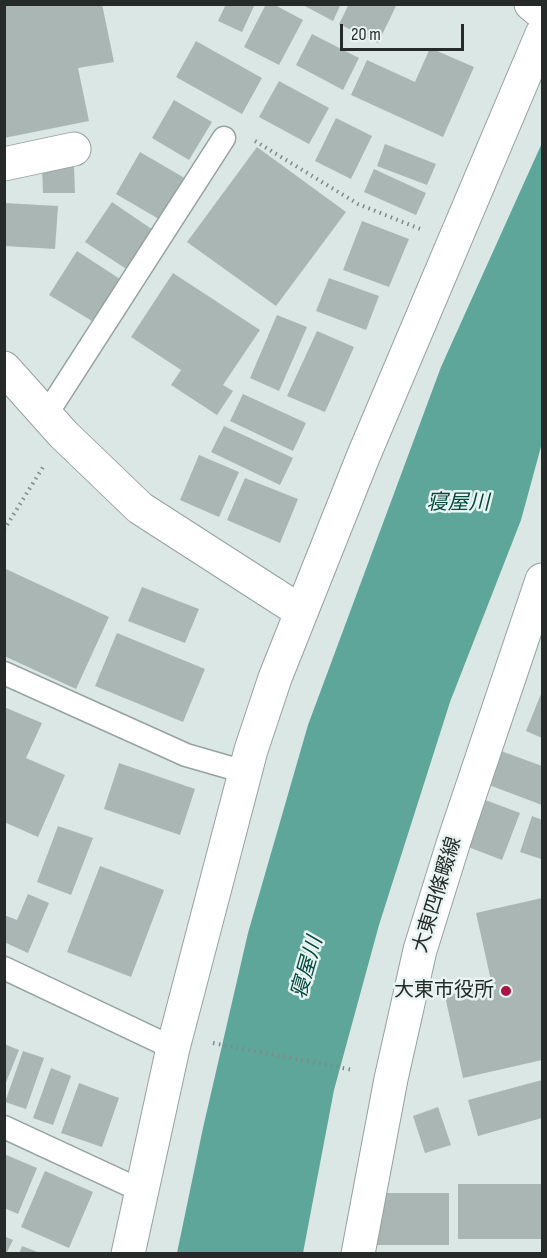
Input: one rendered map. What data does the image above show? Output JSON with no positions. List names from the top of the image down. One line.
{"streets":{"street":["大東四條畷線"]},"water":["寝屋川"],"places":["大東市役所"],"scale_bar":"20 m"}
